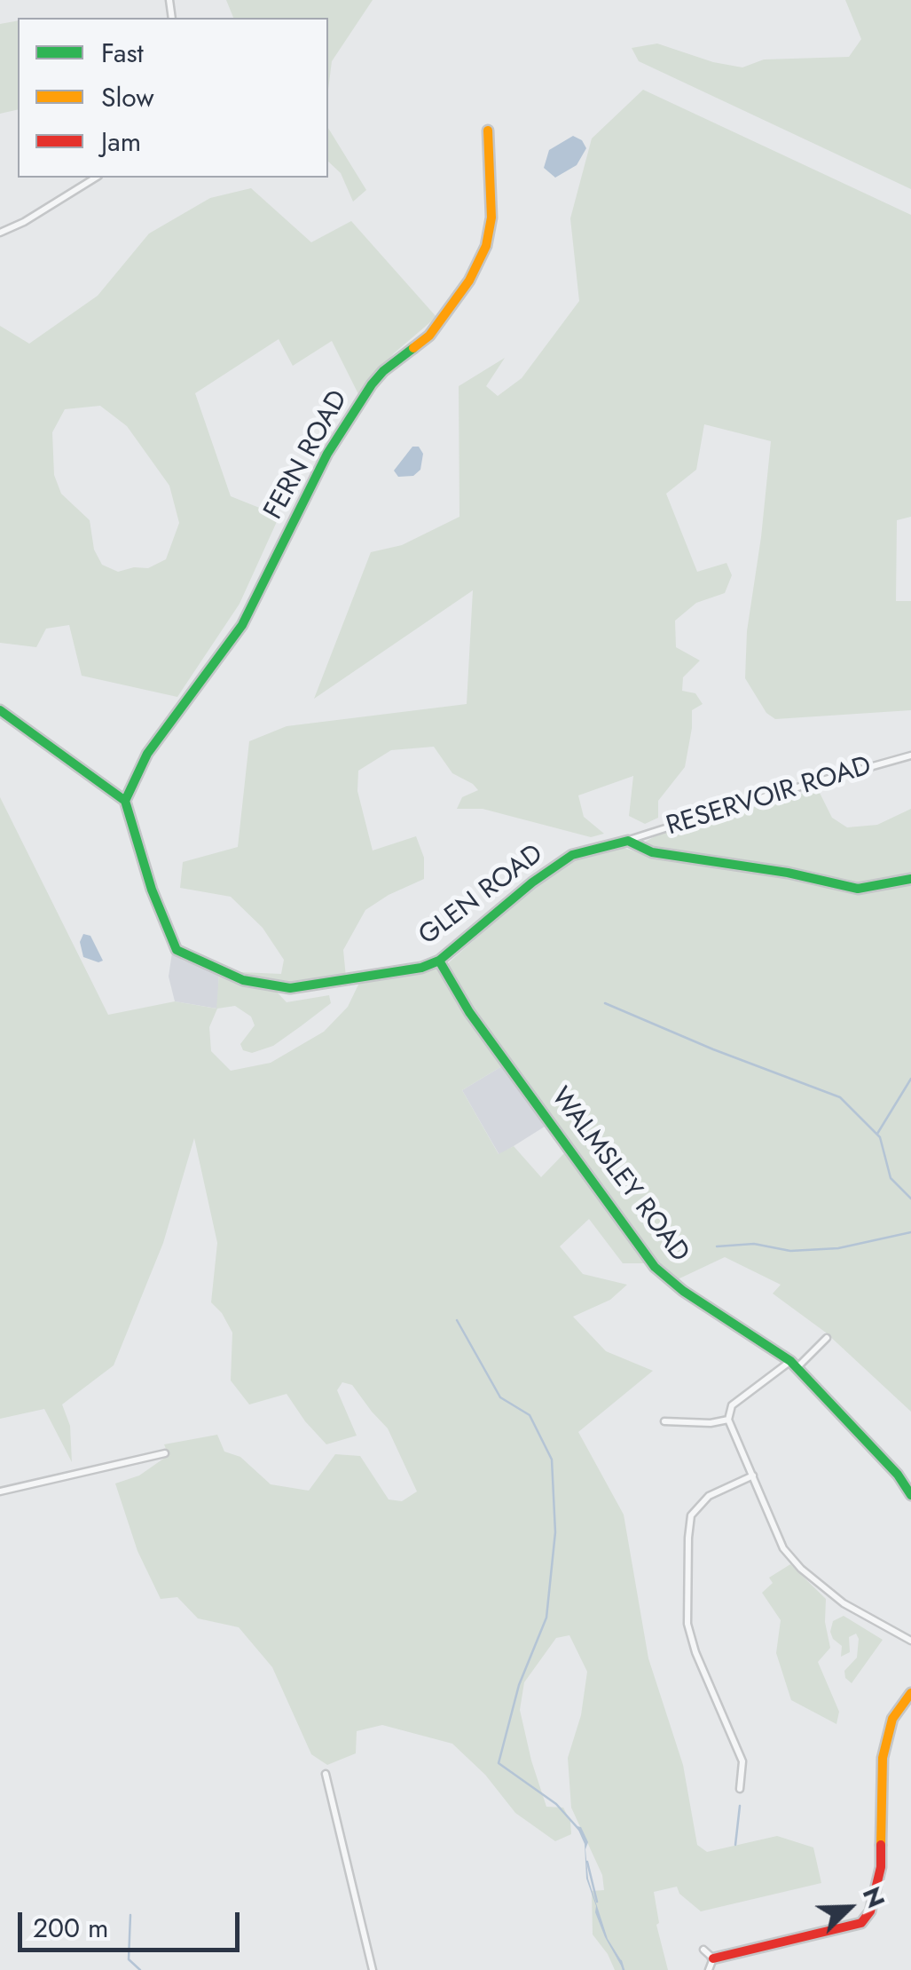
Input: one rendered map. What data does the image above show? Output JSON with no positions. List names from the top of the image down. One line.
{"streets":{"street":["FERN ROAD","RESERVOIR ROAD","GLEN ROAD","WALMSLEY ROAD"]},"crossings":[["FERN ROAD","GLEN ROAD"],["RESERVOIR ROAD","GLEN ROAD"],["GLEN ROAD","WALMSLEY ROAD"]],"legend":["Fast","Slow","Jam"],"scale_bar":"200 m","north":"top right"}
